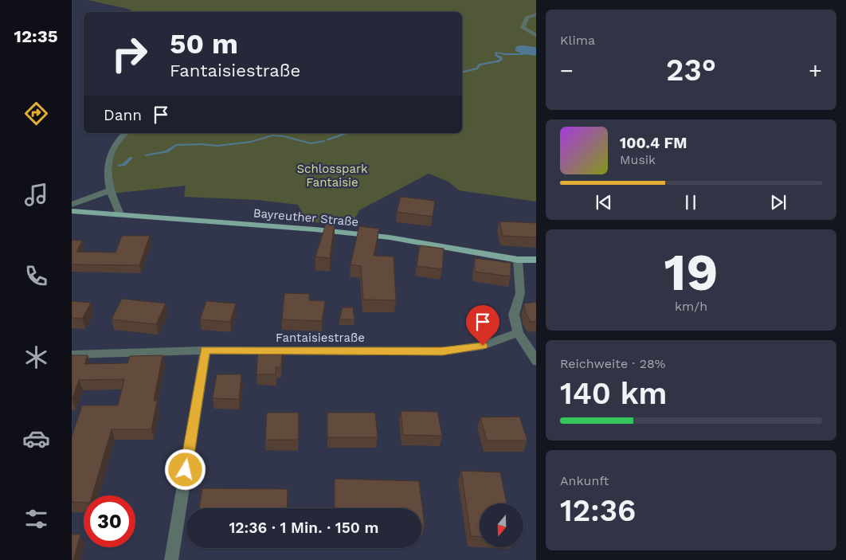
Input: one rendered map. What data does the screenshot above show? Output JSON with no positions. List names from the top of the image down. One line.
{"streets":{"main road":["Bayreuther Straße"],"street":["Fantaisiestraße"]},"parks":["Schlosspark Fantaisie"],"north":"bottom","page":{"tabs":"12:35","tile":["Klima",["19","km/h"],["Reichweite · 28%","140 km"],["Ankunft","12:36"]],"turn":["50 m","Fantaisiestraße"],"heat":["−","23°","+"],"then":"Dann","song":["100.4 FM","Musik"],"limit":"30","trip":"12:36 · 1 Min. · 150 m"}}
